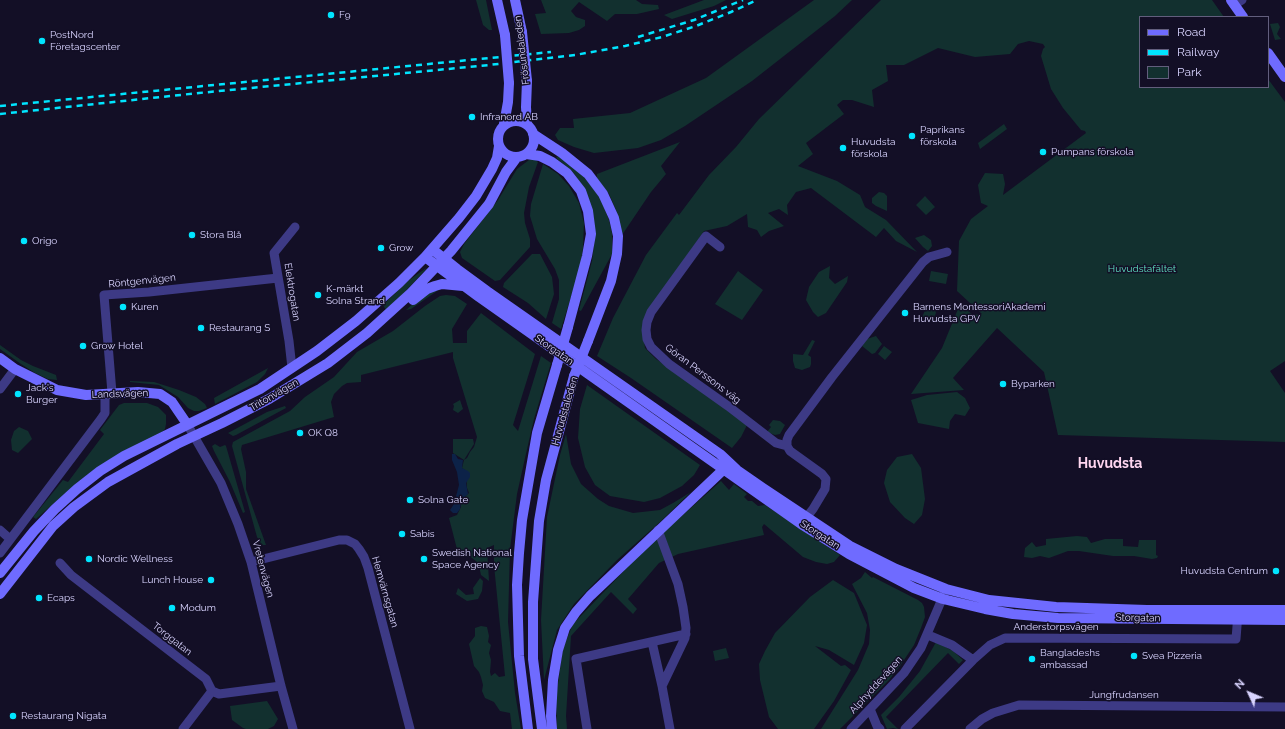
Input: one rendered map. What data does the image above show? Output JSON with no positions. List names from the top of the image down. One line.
{"streets":{"street":["Frösundaleden","Röntgenvägen","Elektrogatan","Storgatan","Göran Perssons väg","Landsvägen","Tritonvägen","Huvudstaleden","Vretenvägen","Hemvärnsgatan","Anderstorpsvägen","Torggatan","Alphyddevägen","Jungfrudansen"]},"crossings":[["Frösundaleden","Tritonvägen"],["Frösundaleden","Huvudstaleden"],["Röntgenvägen","Elektrogatan"],["Röntgenvägen","Landsvägen"],["Elektrogatan","Tritonvägen"],["Storgatan","Göran Perssons väg"],["Storgatan","Tritonvägen"],["Storgatan","Anderstorpsvägen"],["Storgatan","Alphyddevägen"],["Landsvägen","Tritonvägen"],["Landsvägen","Vretenvägen"],["Tritonvägen","Huvudstaleden"],["Tritonvägen","Vretenvägen"],["Vretenvägen","Hemvärnsgatan"]],"districts":["Huvudsta"],"parks":["Huvudstafältet"],"places":["F9","PostNord Företagscenter","Infranord AB","Paprikans förskola","Huvudsta förskola","Pumpans förskola","Stora Blå","Origo","Grow","K-märkt Solna Strand","Kuren","Barnens MontessoriAkademi Huvudsta GPV","Restaurang S","Grow Hotel","Byparken","Jack's Burger","OK Q8","Solna Gate","Sabis","Nordic Wellness","Swedish National Space Agency","Huvudsta Centrum","Lunch House","Ecaps","Modum","Svea Pizzeria","Bangladeshs ambassad","Restaurang Nigata"],"legend":["Road","Railway","Park"],"north":"top left"}
